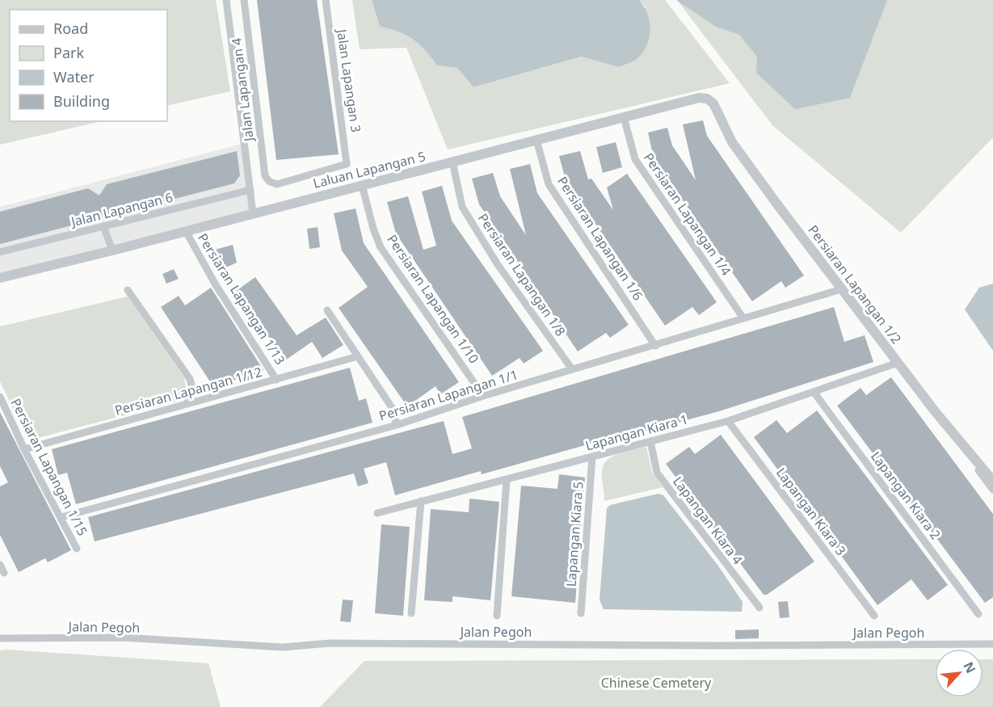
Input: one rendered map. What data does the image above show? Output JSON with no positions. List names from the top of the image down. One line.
{"streets":{"street":["Jalan Lapangan 3","Jalan Lapangan 4","Laluan Lapangan 5","Jalan Lapangan 6","Persiaran Lapangan 1/4","Persiaran Lapangan 1/6","Persiaran Lapangan 1/8","Persiaran Lapangan 1/2","Persiaran Lapangan 1/13","Persiaran Lapangan 1/10","Persiaran Lapangan 1/12","Persiaran Lapangan 1/1","Lapangan Kiara 1","Persiaran Lapangan 1/15","Lapangan Kiara 2","Lapangan Kiara 3","Lapangan Kiara 4","Lapangan Kiara 5","Jalan Pegoh"]},"crossings":[["Jalan Lapangan 3","Jalan Lapangan 4"],["Laluan Lapangan 5","Persiaran Lapangan 1/4"],["Laluan Lapangan 5","Persiaran Lapangan 1/6"],["Laluan Lapangan 5","Persiaran Lapangan 1/8"],["Laluan Lapangan 5","Persiaran Lapangan 1/2"],["Laluan Lapangan 5","Persiaran Lapangan 1/13"],["Laluan Lapangan 5","Persiaran Lapangan 1/10"],["Persiaran Lapangan 1/4","Persiaran Lapangan 1/1"],["Persiaran Lapangan 1/6","Persiaran Lapangan 1/1"],["Persiaran Lapangan 1/8","Persiaran Lapangan 1/1"],["Persiaran Lapangan 1/2","Persiaran Lapangan 1/1"],["Persiaran Lapangan 1/2","Lapangan Kiara 1"],["Persiaran Lapangan 1/13","Persiaran Lapangan 1/12"],["Persiaran Lapangan 1/10","Persiaran Lapangan 1/1"],["Persiaran Lapangan 1/12","Persiaran Lapangan 1/15"],["Persiaran Lapangan 1/1","Persiaran Lapangan 1/15"],["Lapangan Kiara 1","Lapangan Kiara 2"],["Lapangan Kiara 1","Lapangan Kiara 3"],["Lapangan Kiara 1","Lapangan Kiara 4"],["Lapangan Kiara 1","Lapangan Kiara 5"]],"parks":["Chinese Cemetery"],"legend":["Road","Park","Water","Building"],"north":"top right"}
